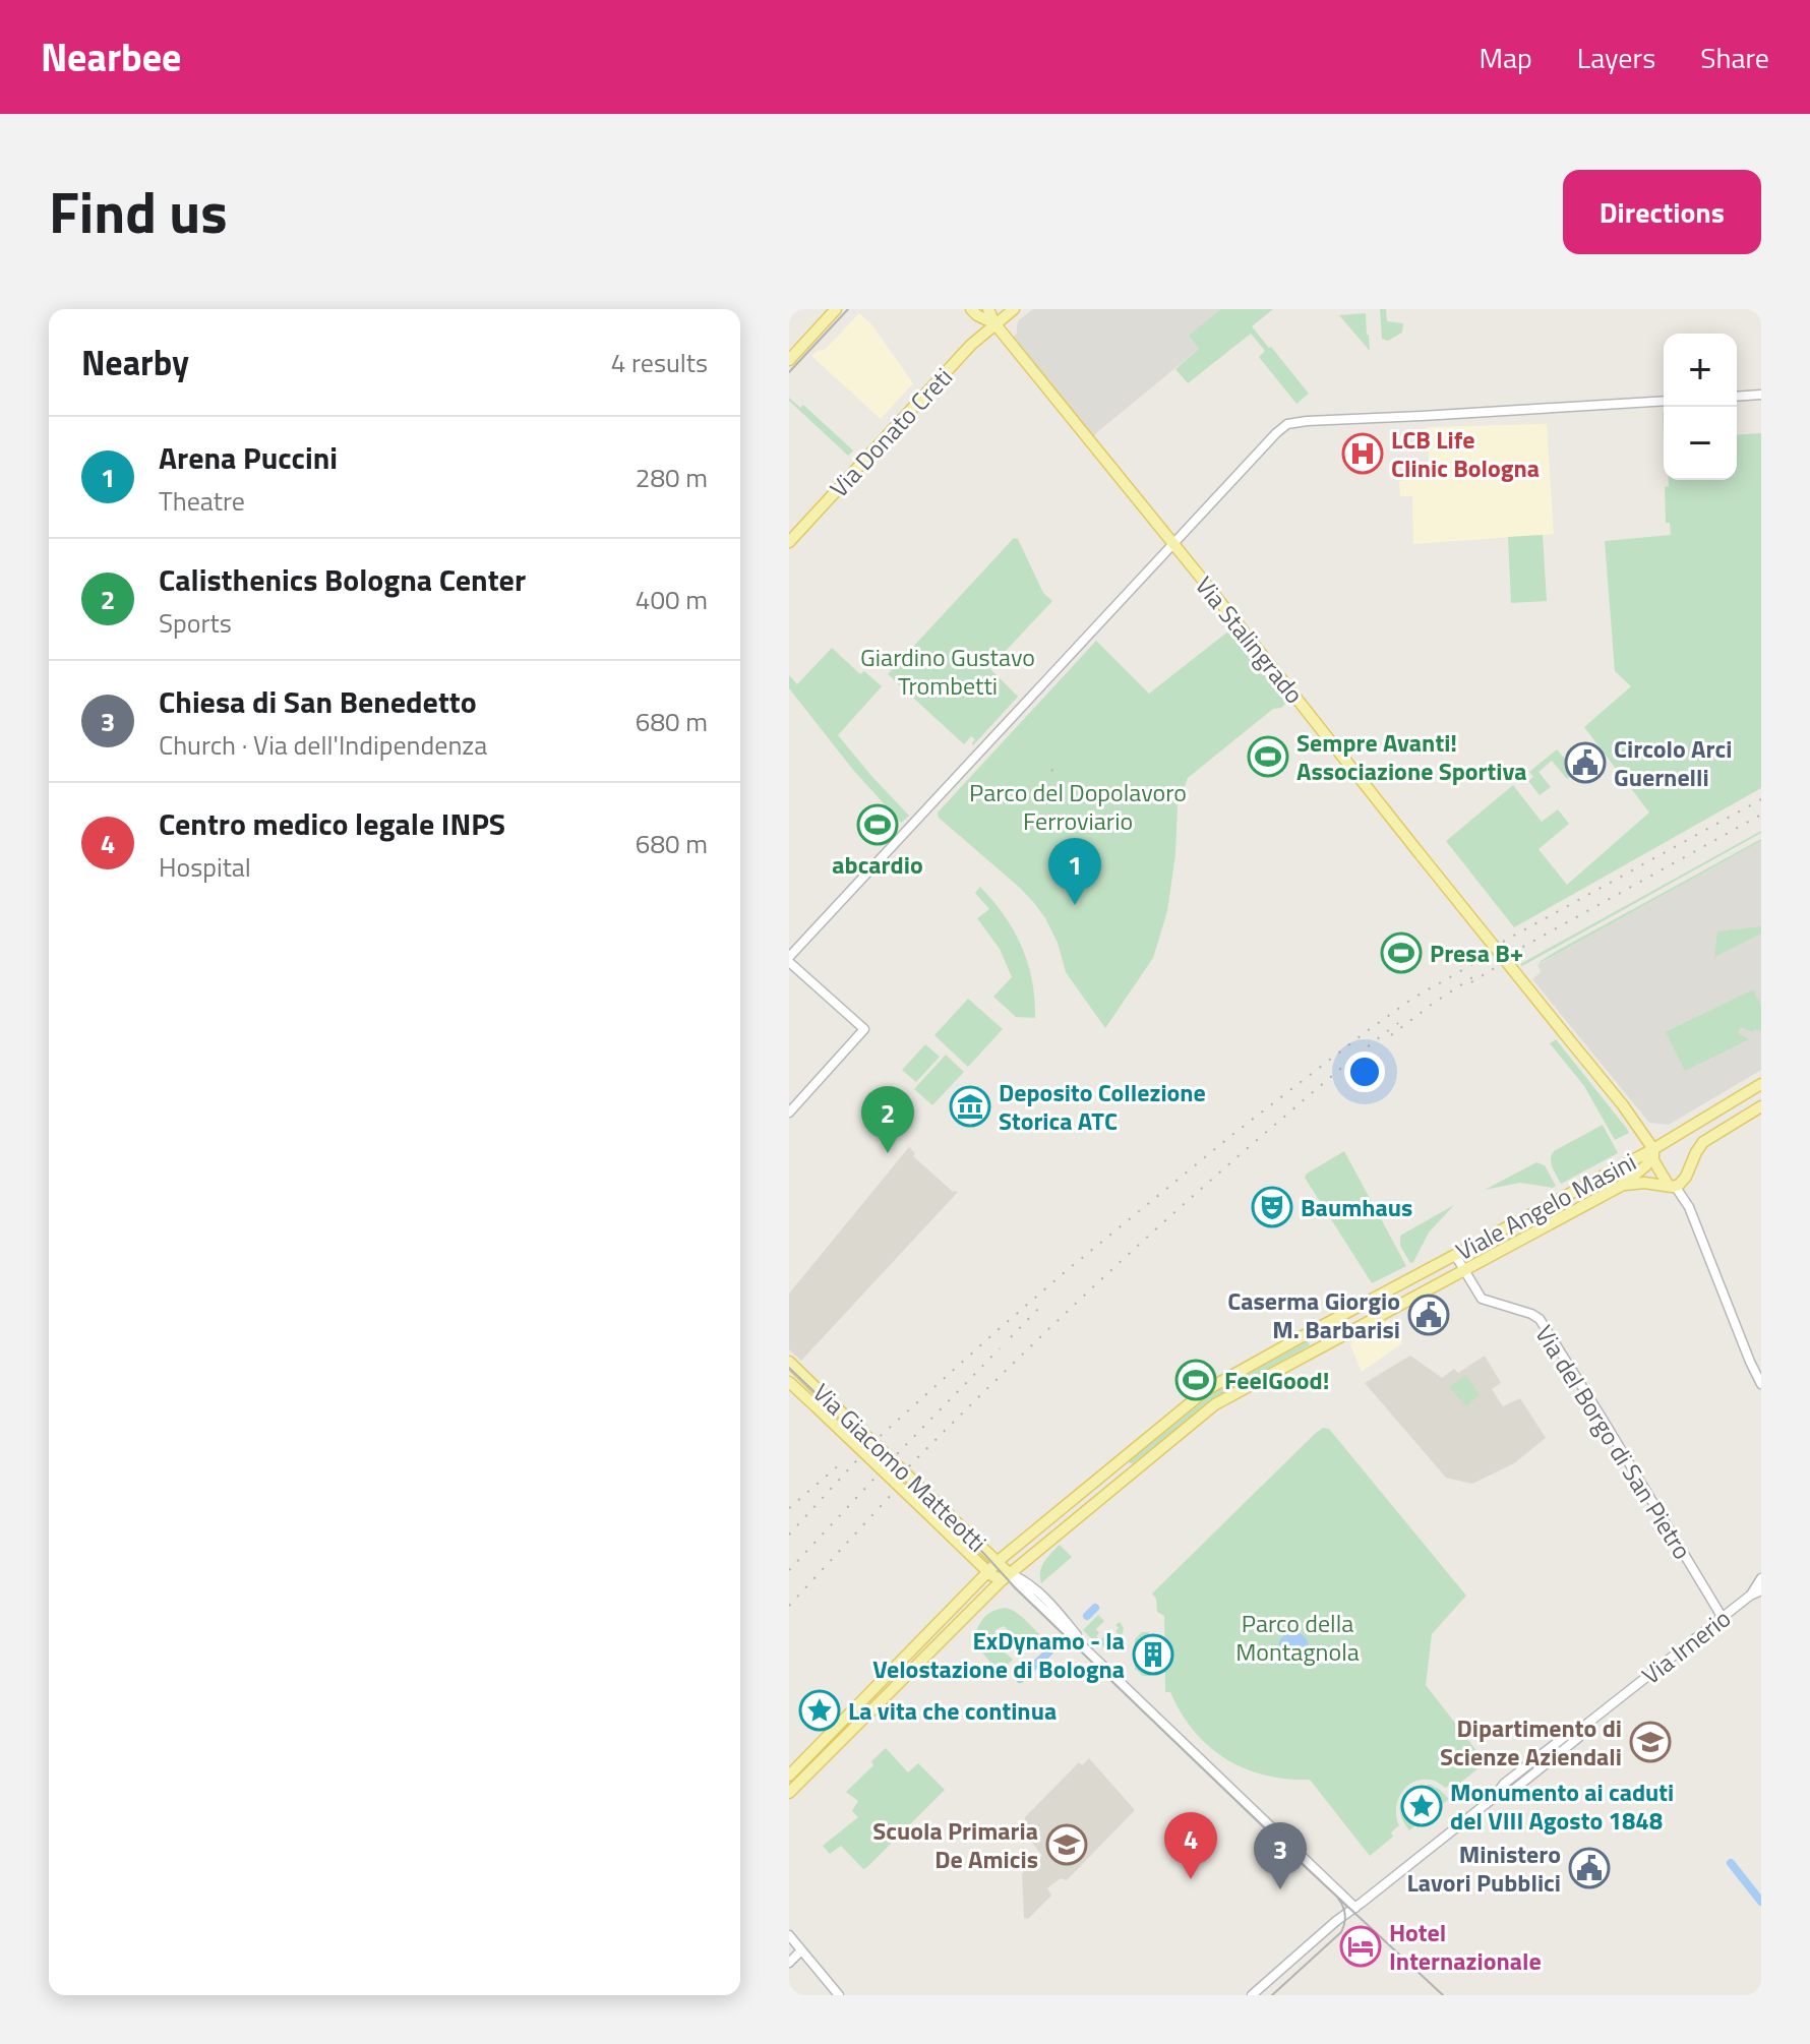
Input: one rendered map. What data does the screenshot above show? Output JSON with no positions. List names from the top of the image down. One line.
{"streets":{"main road":["Via Donato Creti","Via Stalingrado","Viale Angelo Masini","Via Giacomo Matteotti"],"street":["Via del Borgo di San Pietro","Via Irnerio"]},"crossings":[["Via Donato Creti","Via Stalingrado"],["Via Stalingrado","Viale Angelo Masini"],["Viale Angelo Masini","Via del Borgo di San Pietro"],["Viale Angelo Masini","Via Giacomo Matteotti"],["Via del Borgo di San Pietro","Via Irnerio"]],"parks":["Giardino Gustavo Trombetti","Parco del Dopolavoro Ferroviario","Parco della Montagnola"],"places":{"hospital":["LCB Life Clinic Bologna"],"sports":["Sempre Avanti! Associazione Sportiva","abcardio","Presa B+","FeelGood!"],"public building":["Circolo Arci Guernelli","Caserma Giorgio M. Barbarisi","Ministero Lavori Pubblici"],"museum":["Deposito Collezione Storica ATC"],"theatre":["Baumhaus"],"building":["ExDynamo - la Velostazione di Bologna"],"place":["La vita che continua","Monumento ai caduti del VIII Agosto 1848"],"school or university":["Dipartimento di Scienze Aziendali","Scuola Primaria De Amicis"],"hotel":["Hotel Internazionale"]},"page":{"header":"Nearbee","nav":["Map","Layers","Share"],"title":"Find us","buttons":"Directions","heading":["Nearby","4 results"],"map_buttons":["+","−"],"list":[{"mark":"1","name":"Arena Puccini","note":"Theatre","value":"280 m"},{"mark":"2","name":"Calisthenics Bologna Center","note":"Sports","value":"400 m"},{"mark":"3","name":"Chiesa di San Benedetto","note":"Church · Via dell'Indipendenza","value":"680 m"},{"mark":"4","name":"Centro medico legale INPS","note":"Hospital","value":"680 m"}],"pins":["1","2","4","3"]}}
